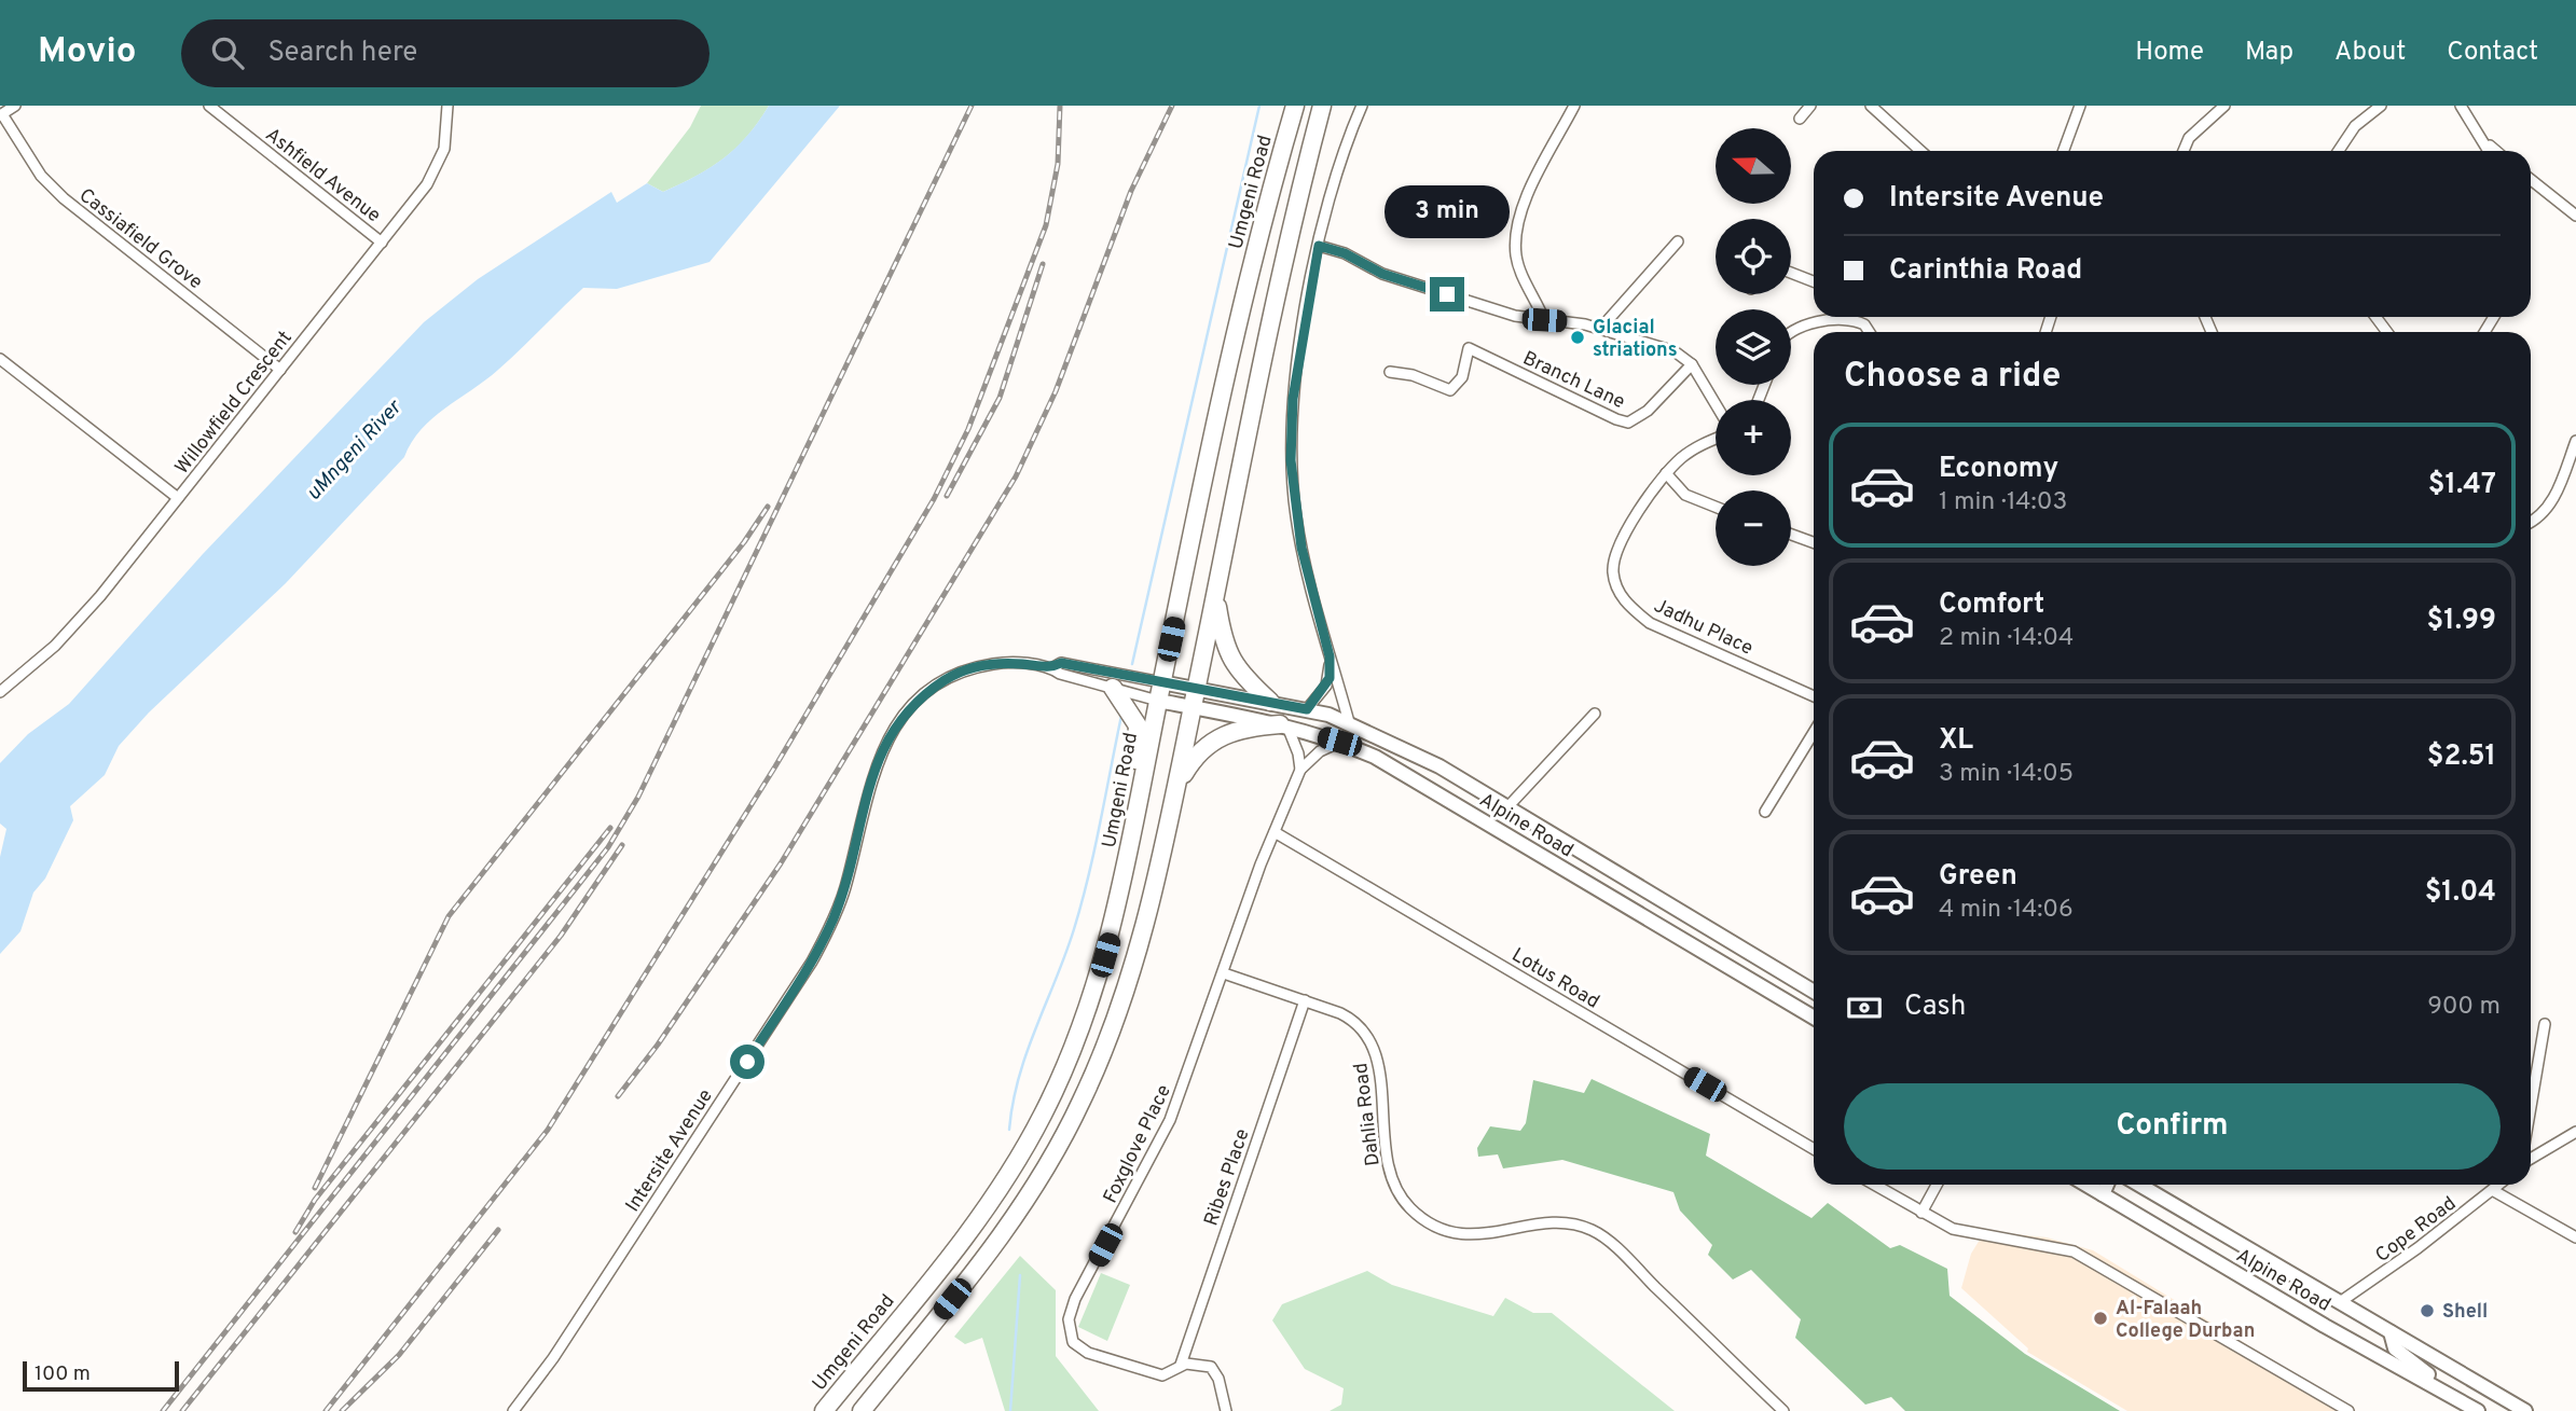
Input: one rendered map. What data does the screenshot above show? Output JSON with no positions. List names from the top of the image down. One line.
{"streets":{"highway":["Umgeni Road"],"main road":["Alpine Road"],"street":["Ashfield Avenue","Cassiafield Grove","Branch Lane","Willowfield Crescent","Jadhu Place","Lotus Road","Dahlia Road","Foxglove Place","Intersite Avenue","Ribes Place","Cope Road"]},"crossings":[["Ashfield Avenue","Willowfield Crescent"],["Umgeni Road","Alpine Road"],["Umgeni Road","Intersite Avenue"],["Cassiafield Grove","Willowfield Crescent"],["Alpine Road","Foxglove Place"],["Alpine Road","Intersite Avenue"],["Alpine Road","Cope Road"],["Lotus Road","Foxglove Place"],["Dahlia Road","Foxglove Place"],["Dahlia Road","Ribes Place"],["Foxglove Place","Ribes Place"]],"water":["uMngeni River"],"places":["Glacial striations","Shell","Al-Falaah College Durban"],"scale_bar":"100 m","north":"left","page":{"header":"Movio","search":"Search here","nav":["Home","Map","About","Contact"],"map_buttons":["+","−"],"banner":["Intersite Avenue","Carinthia Road"],"bubble":"3 min","heading":"Choose a ride","list":[{"name":"Economy","note":"1 min · 14:03","value":"$1.47"},{"name":"Comfort","note":"2 min · 14:04","value":"$1.99"},{"name":"XL","note":"3 min · 14:05","value":"$2.51"},{"name":"Green","note":"4 min · 14:06","value":"$1.04"}],"pay":["Cash","900 m"],"buttons":"Confirm","scale":"100 m"}}
